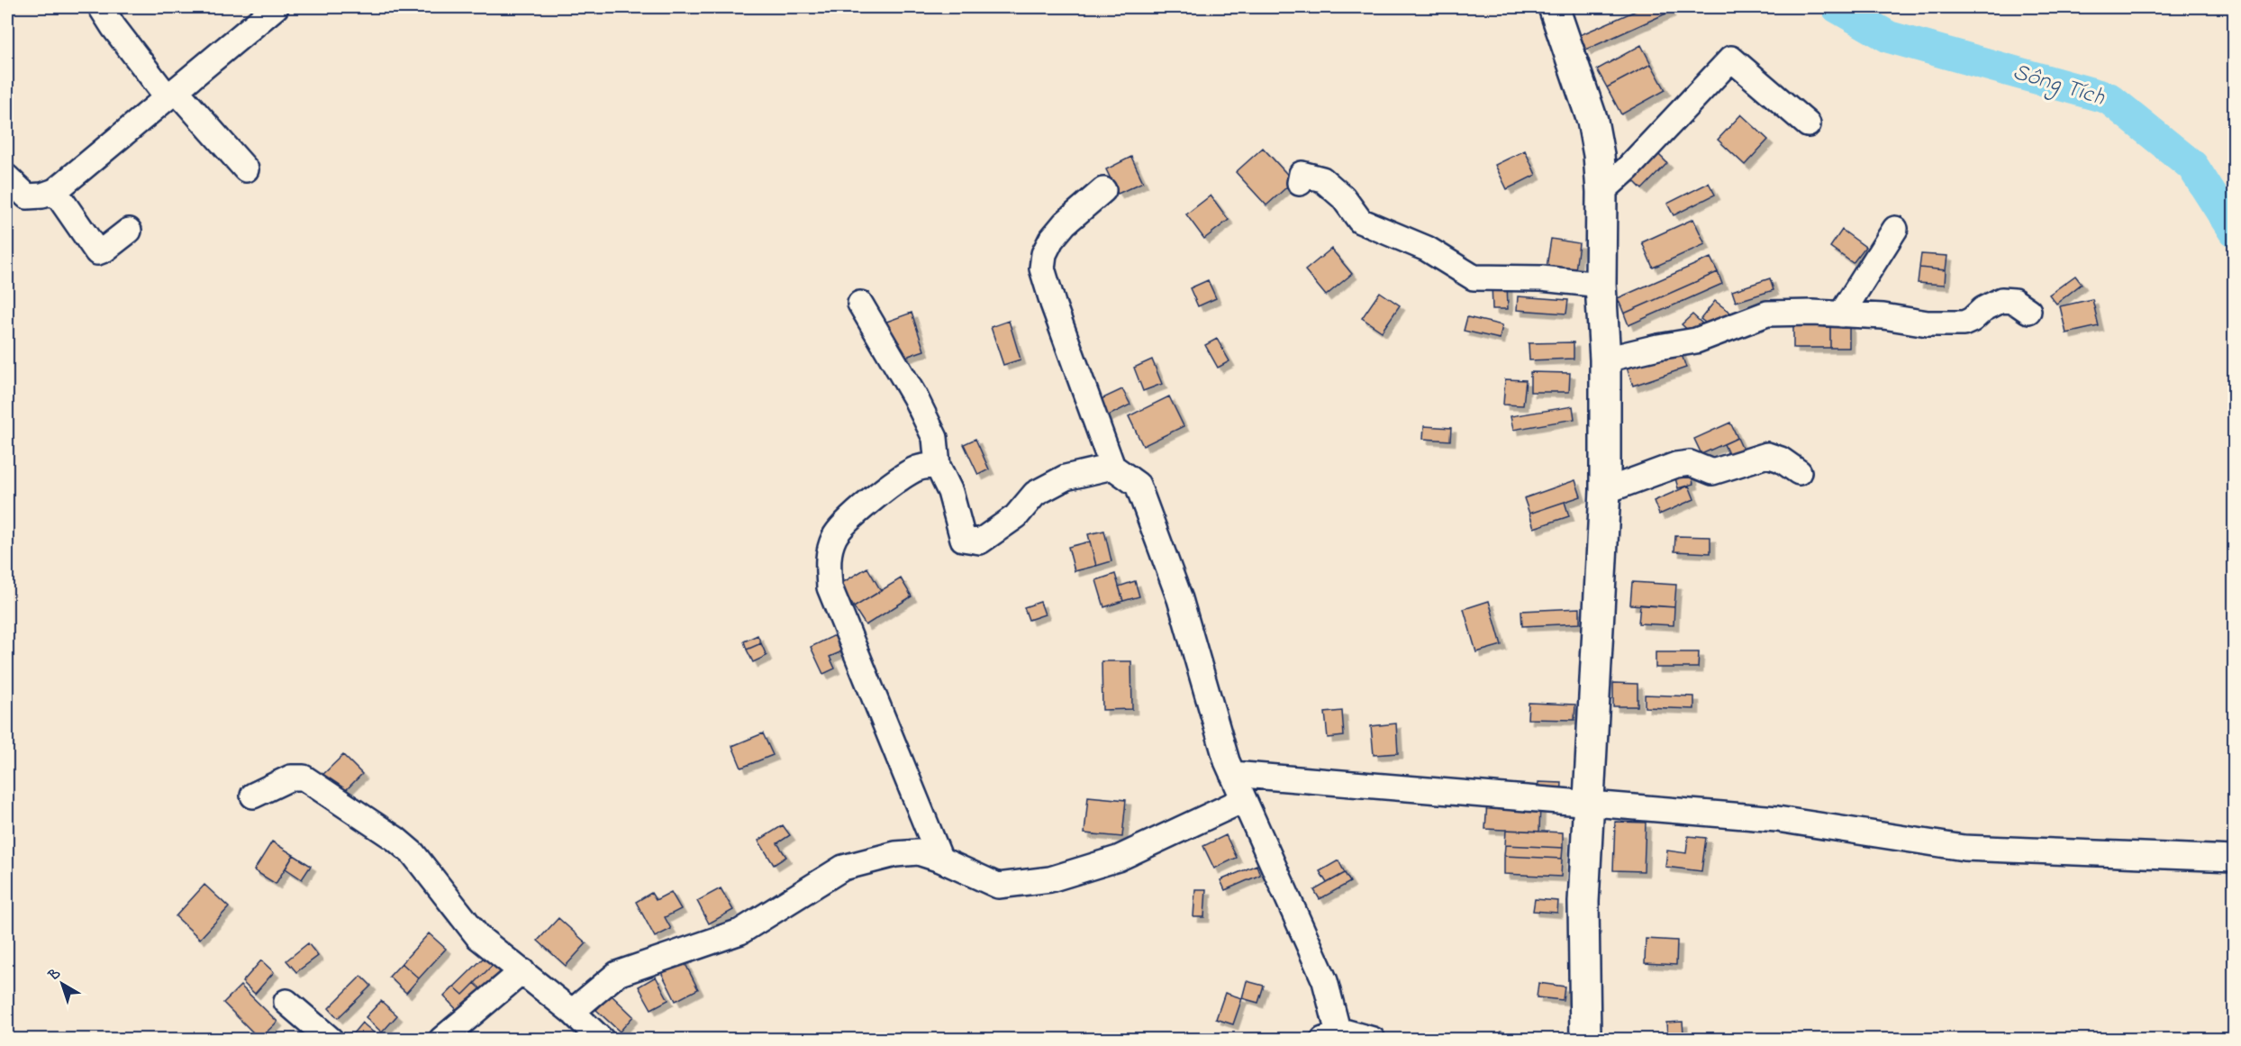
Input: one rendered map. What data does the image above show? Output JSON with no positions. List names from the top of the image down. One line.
{"water":["Sông Tích"],"north":"top left"}
